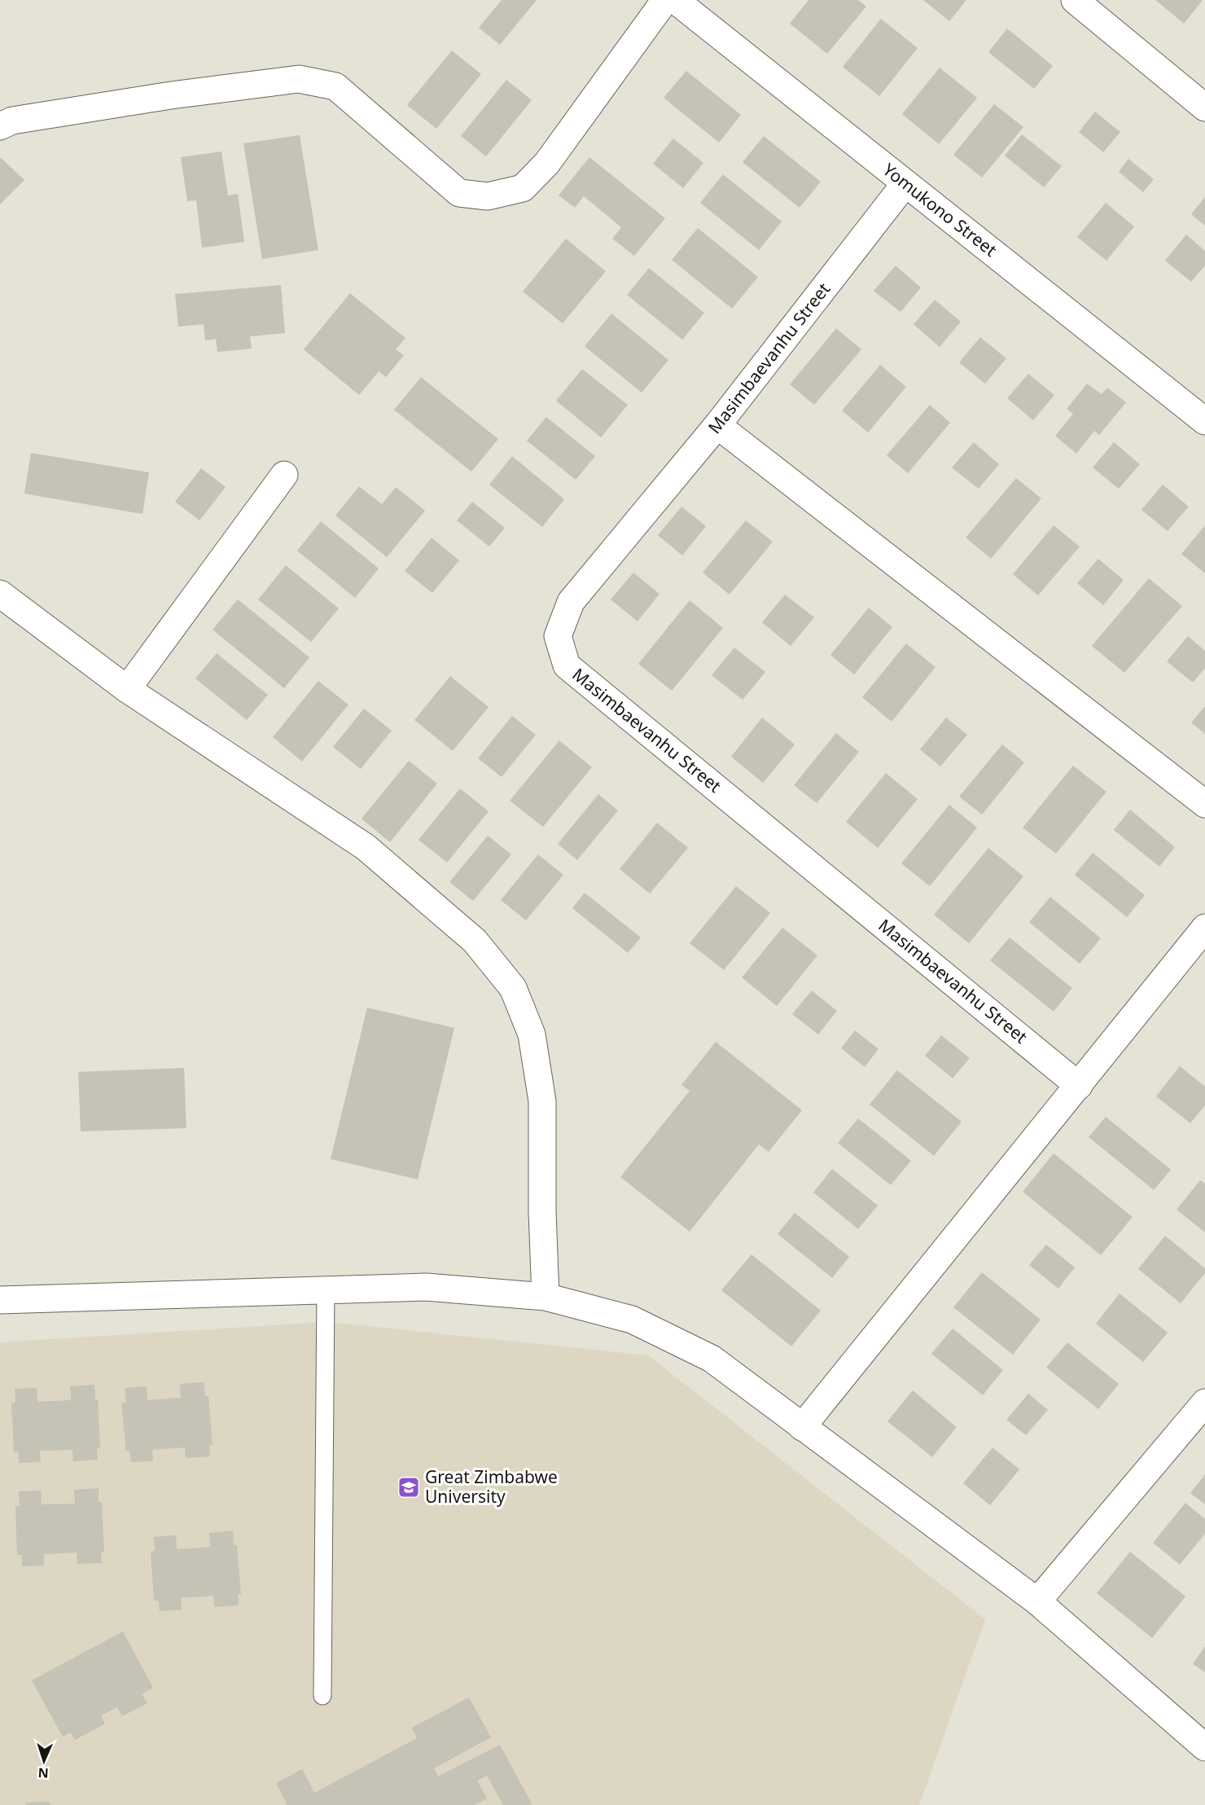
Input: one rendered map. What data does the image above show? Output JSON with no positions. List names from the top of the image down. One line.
{"streets":{"street":["Yomukono Street","Masimbaevanhu Street"]},"crossings":[["Yomukono Street","Masimbaevanhu Street"]],"places":{"school or university":["Great Zimbabwe University"]},"north":"bottom"}
